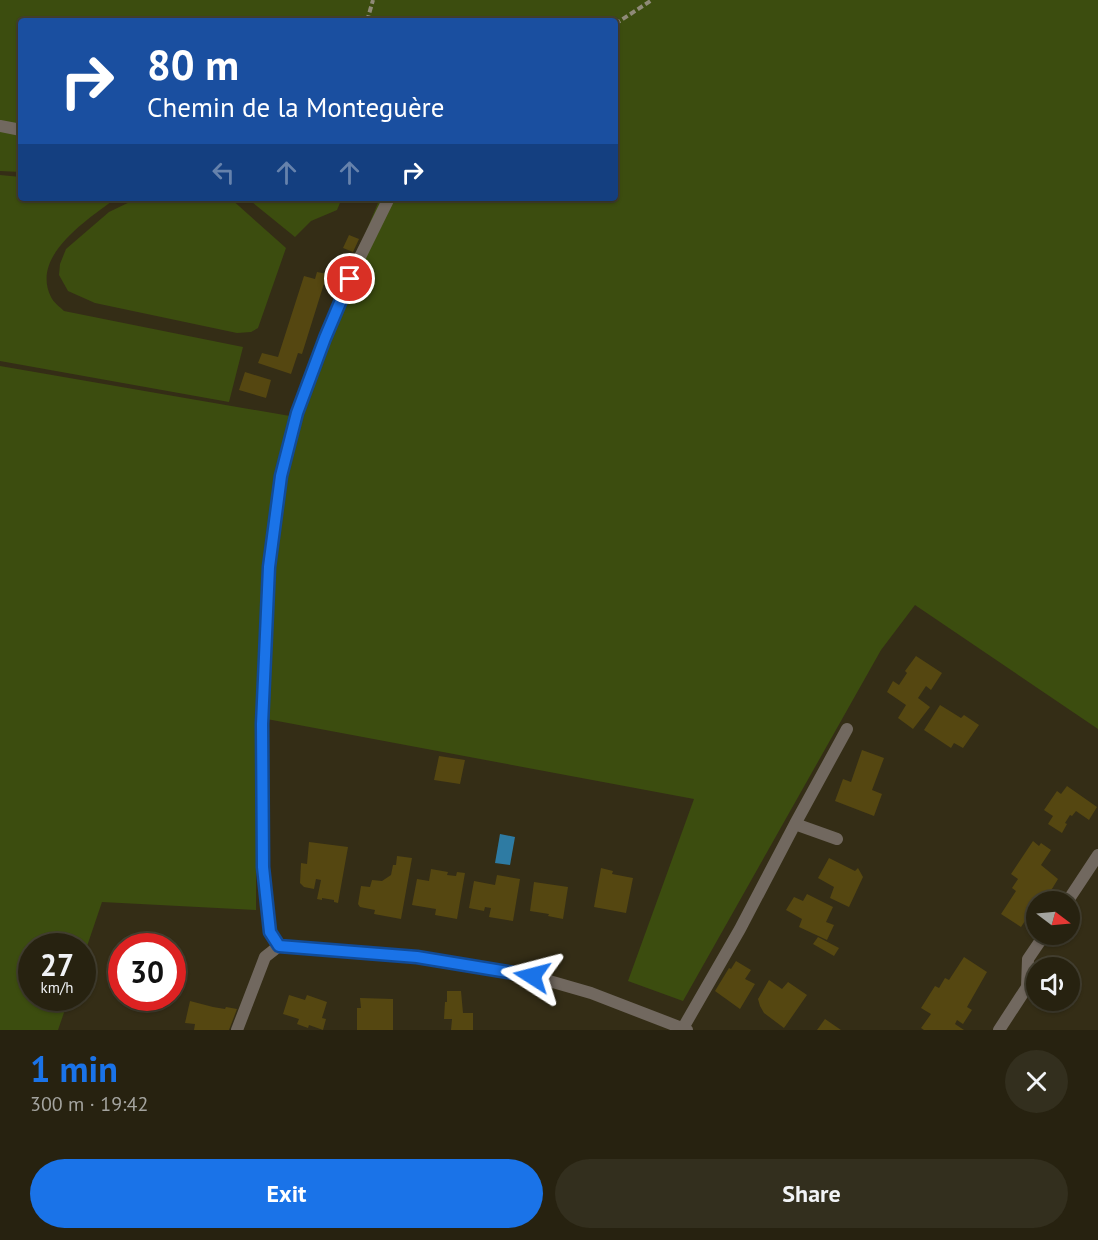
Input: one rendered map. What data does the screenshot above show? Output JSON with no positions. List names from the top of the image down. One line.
{"north":"right","page":{"turn":["80 m","Chemin de la Monteguère"],"speed":"27 km/h","limit":"30","heading":["1 min","300 m · 19:42"],"buttons":["Exit","Share"]}}
